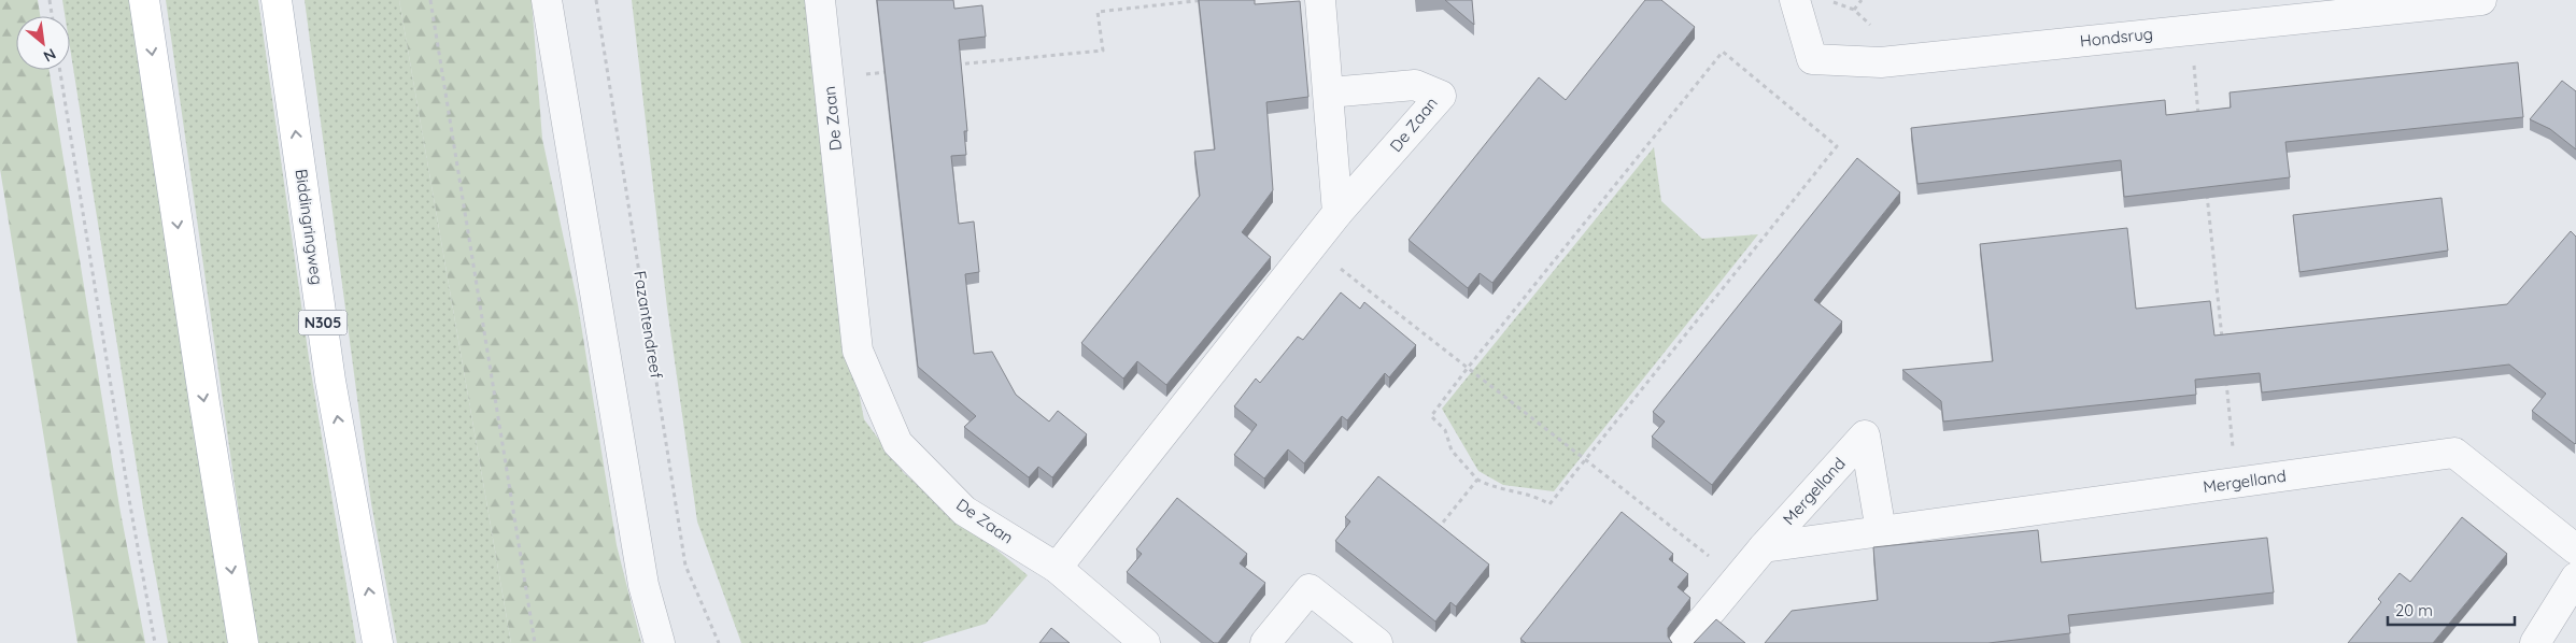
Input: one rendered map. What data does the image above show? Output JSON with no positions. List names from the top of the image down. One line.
{"streets":{"main road":["Biddingringweg","N305"],"street":["Hondsrug","De Zaan","Mergelland"],"path":["Fazantendreef"]},"scale_bar":"20 m","north":"bottom right"}
